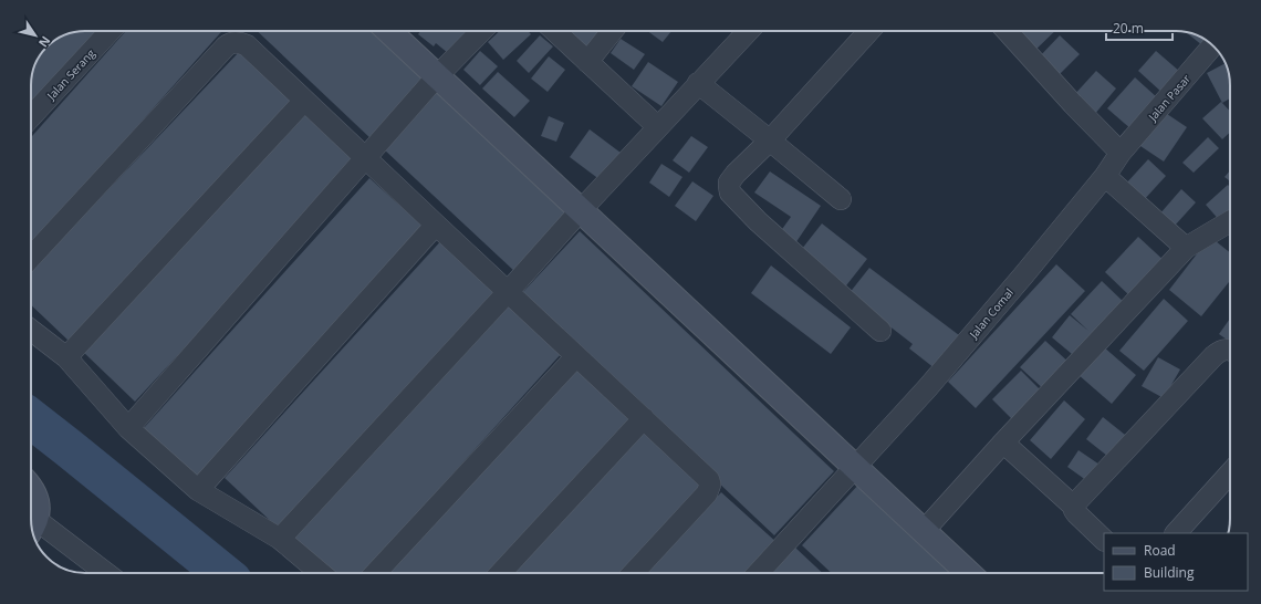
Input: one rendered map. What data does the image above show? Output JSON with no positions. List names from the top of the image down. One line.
{"streets":{"street":["Jalan Serang","Jalan Pasar","Jalan Comal"]},"crossings":[["Jalan Pasar","Jalan Comal"]],"legend":["Road","Building"],"scale_bar":"20 m","north":"bottom right"}
